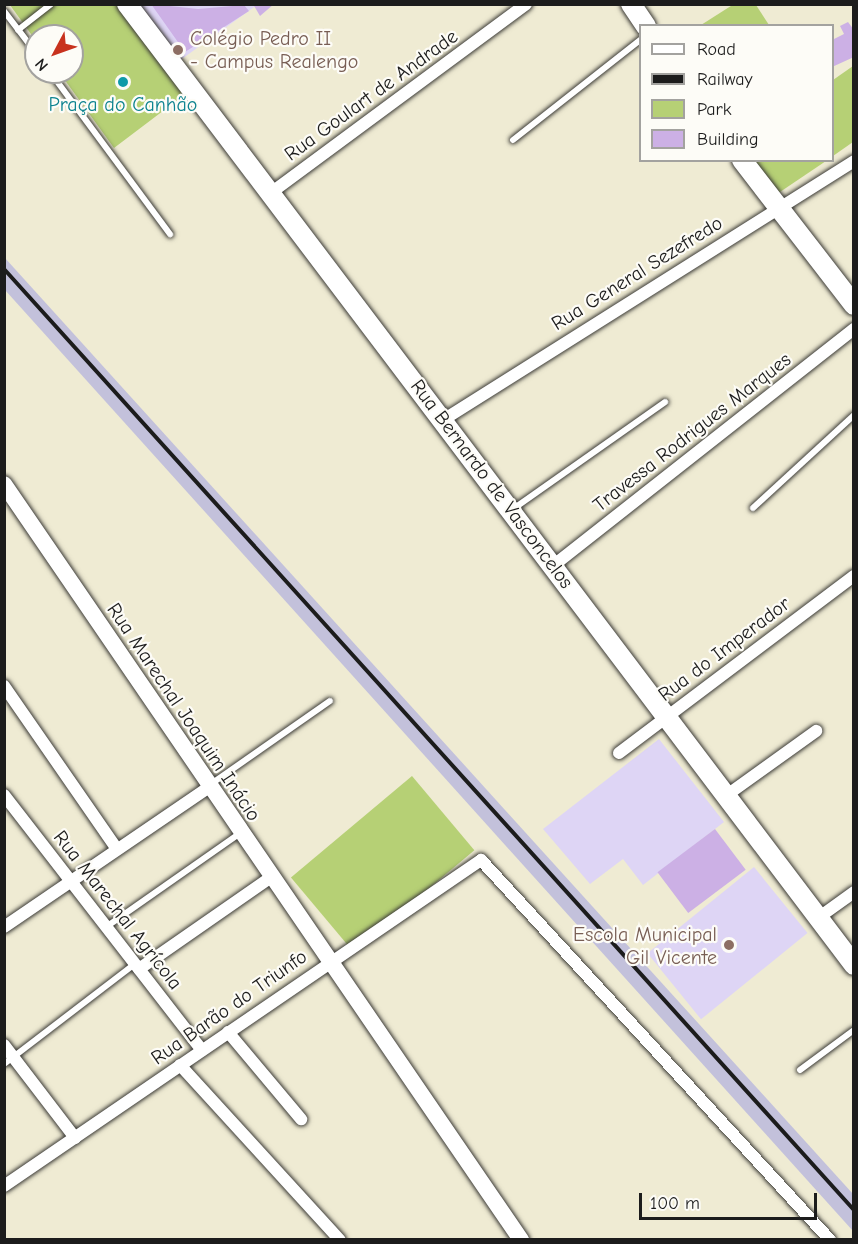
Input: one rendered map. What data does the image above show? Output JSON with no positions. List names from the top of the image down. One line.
{"streets":{"main road":["Rua Bernardo de Vasconcelos"],"street":["Rua Goulart de Andrade","Rua General Sezefredo","Travessa Rodrigues Marques","Rua do Imperador","Rua Marechal Joaquim Inácio","Rua Marechal Agrícola","Rua Barão do Triunfo"]},"crossings":[["Rua Goulart de Andrade","Rua Bernardo de Vasconcelos"],["Rua General Sezefredo","Rua Bernardo de Vasconcelos"],["Travessa Rodrigues Marques","Rua Bernardo de Vasconcelos"],["Rua Bernardo de Vasconcelos","Rua do Imperador"],["Rua Marechal Joaquim Inácio","Rua Barão do Triunfo"],["Rua Marechal Agrícola","Rua Barão do Triunfo"]],"places":["Colégio Pedro II - Campus Realengo","Praça do Canhão","Escola Municipal Gil Vicente"],"legend":["Road","Railway","Park","Building"],"scale_bar":"100 m","north":"bottom left"}
